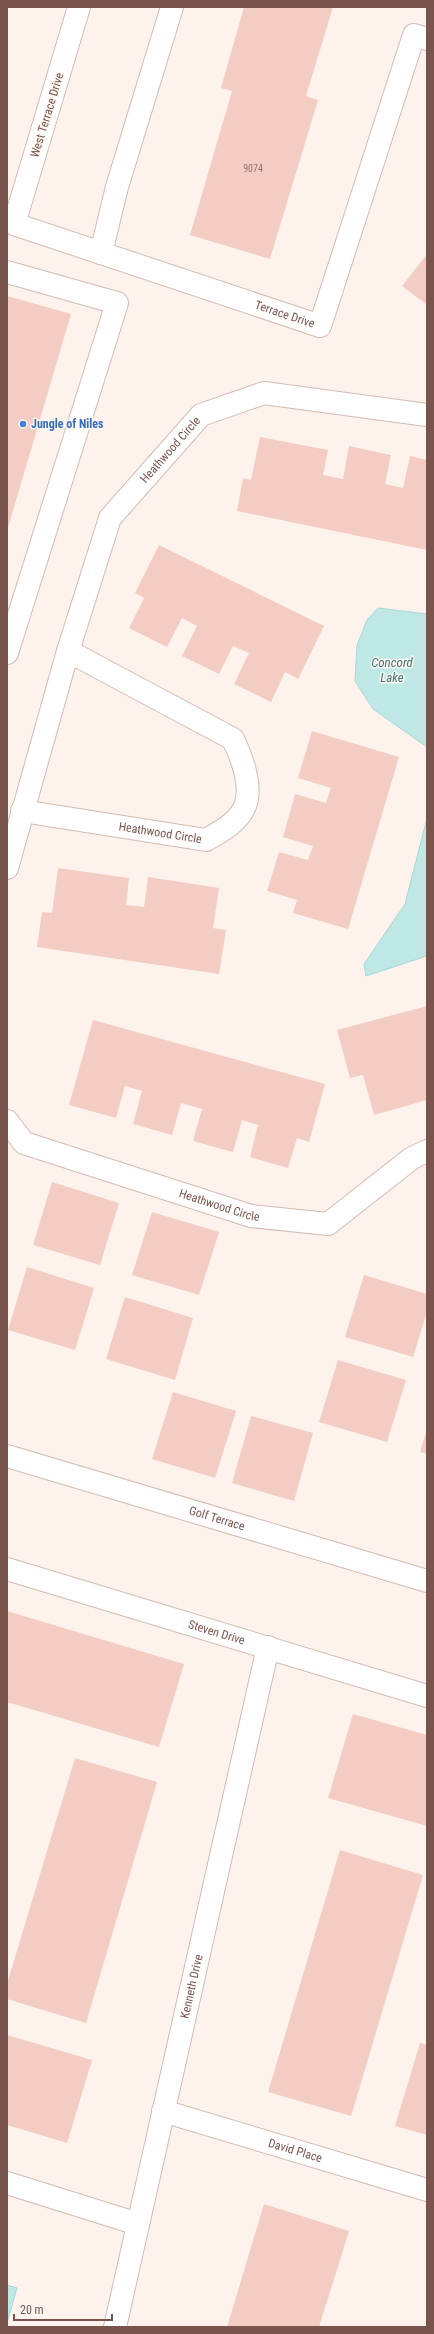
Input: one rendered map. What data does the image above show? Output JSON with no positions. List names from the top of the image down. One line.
{"streets":{"street":["West Terrace Drive","Terrace Drive","Heathwood Circle","Golf Terrace","Steven Drive","Kenneth Drive","David Place"]},"crossings":[["West Terrace Drive","Terrace Drive"],["Steven Drive","Kenneth Drive"],["Kenneth Drive","David Place"]],"water":["Concord Lake"],"places":["Jungle of Niles"],"house_numbers":["9074"],"scale_bar":"20 m"}
